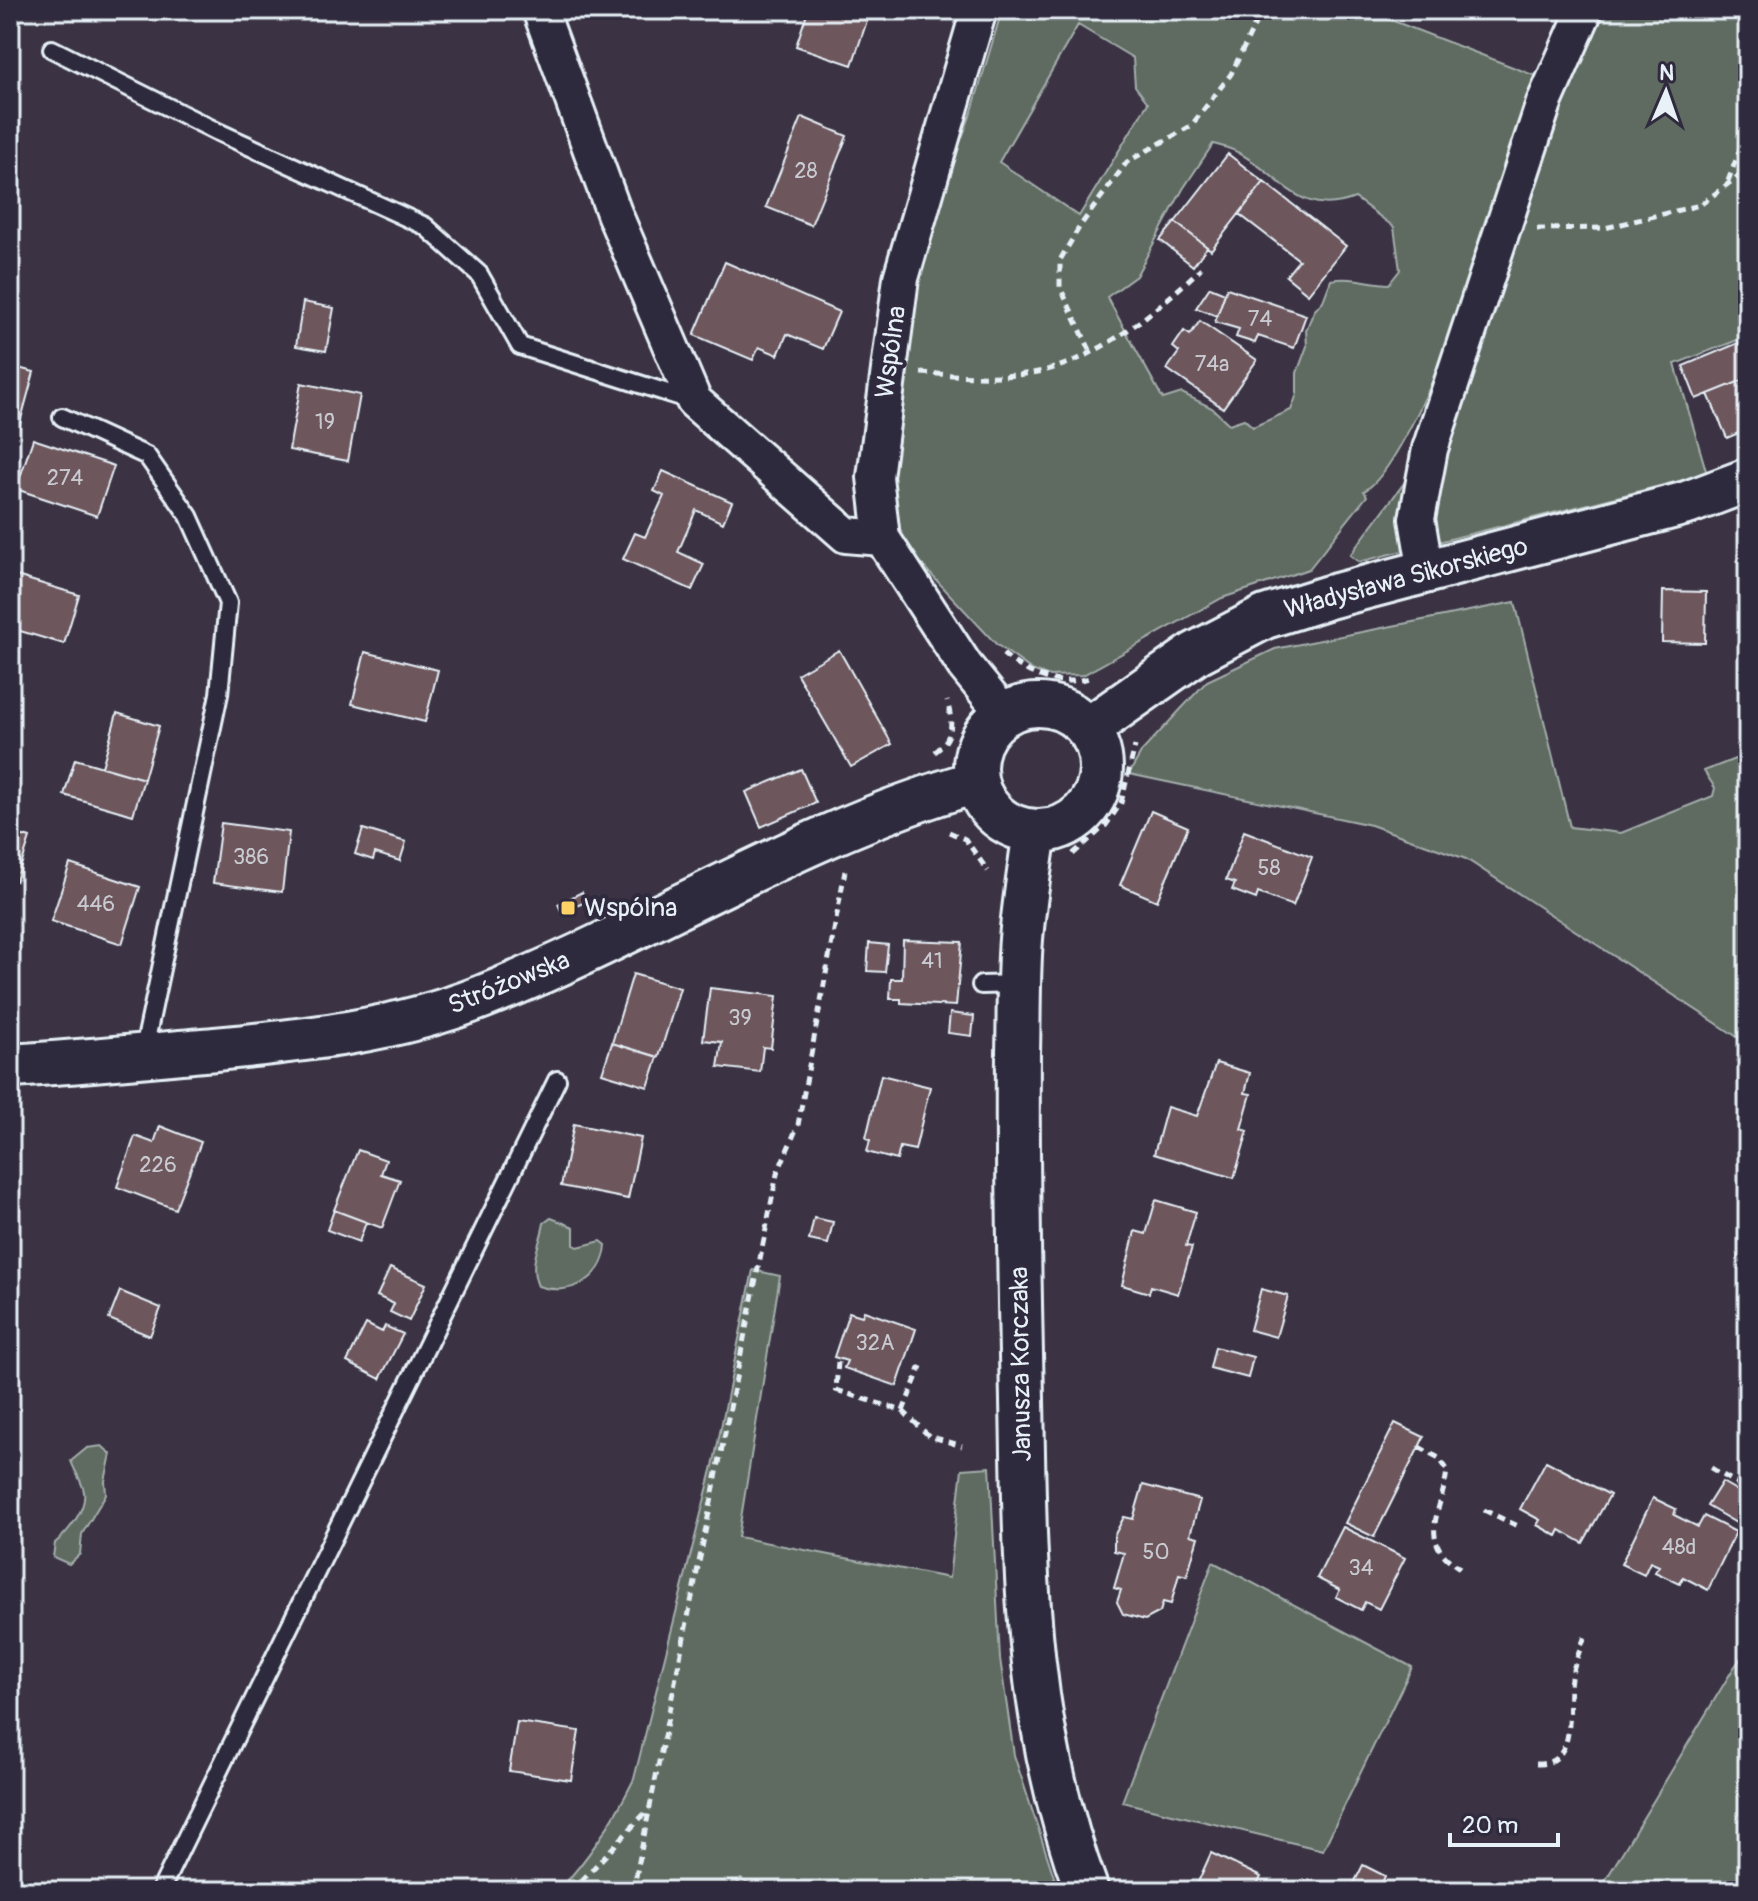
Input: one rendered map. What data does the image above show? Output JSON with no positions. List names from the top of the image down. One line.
{"streets":{"street":["Wspólna","Władysława Sikorskiego","Stróżowska","Janusza Korczaka"]},"crossings":[["Wspólna","Władysława Sikorskiego"],["Wspólna","Stróżowska"],["Wspólna","Janusza Korczaka"],["Władysława Sikorskiego","Stróżowska"],["Władysława Sikorskiego","Janusza Korczaka"],["Stróżowska","Janusza Korczaka"]],"places":{"transit":["Wspólna"]},"house_numbers":["28","74","74a","19","274","386","58","446","41","39","226","32A","48d","50","34"],"scale_bar":"20 m","north":"top"}
